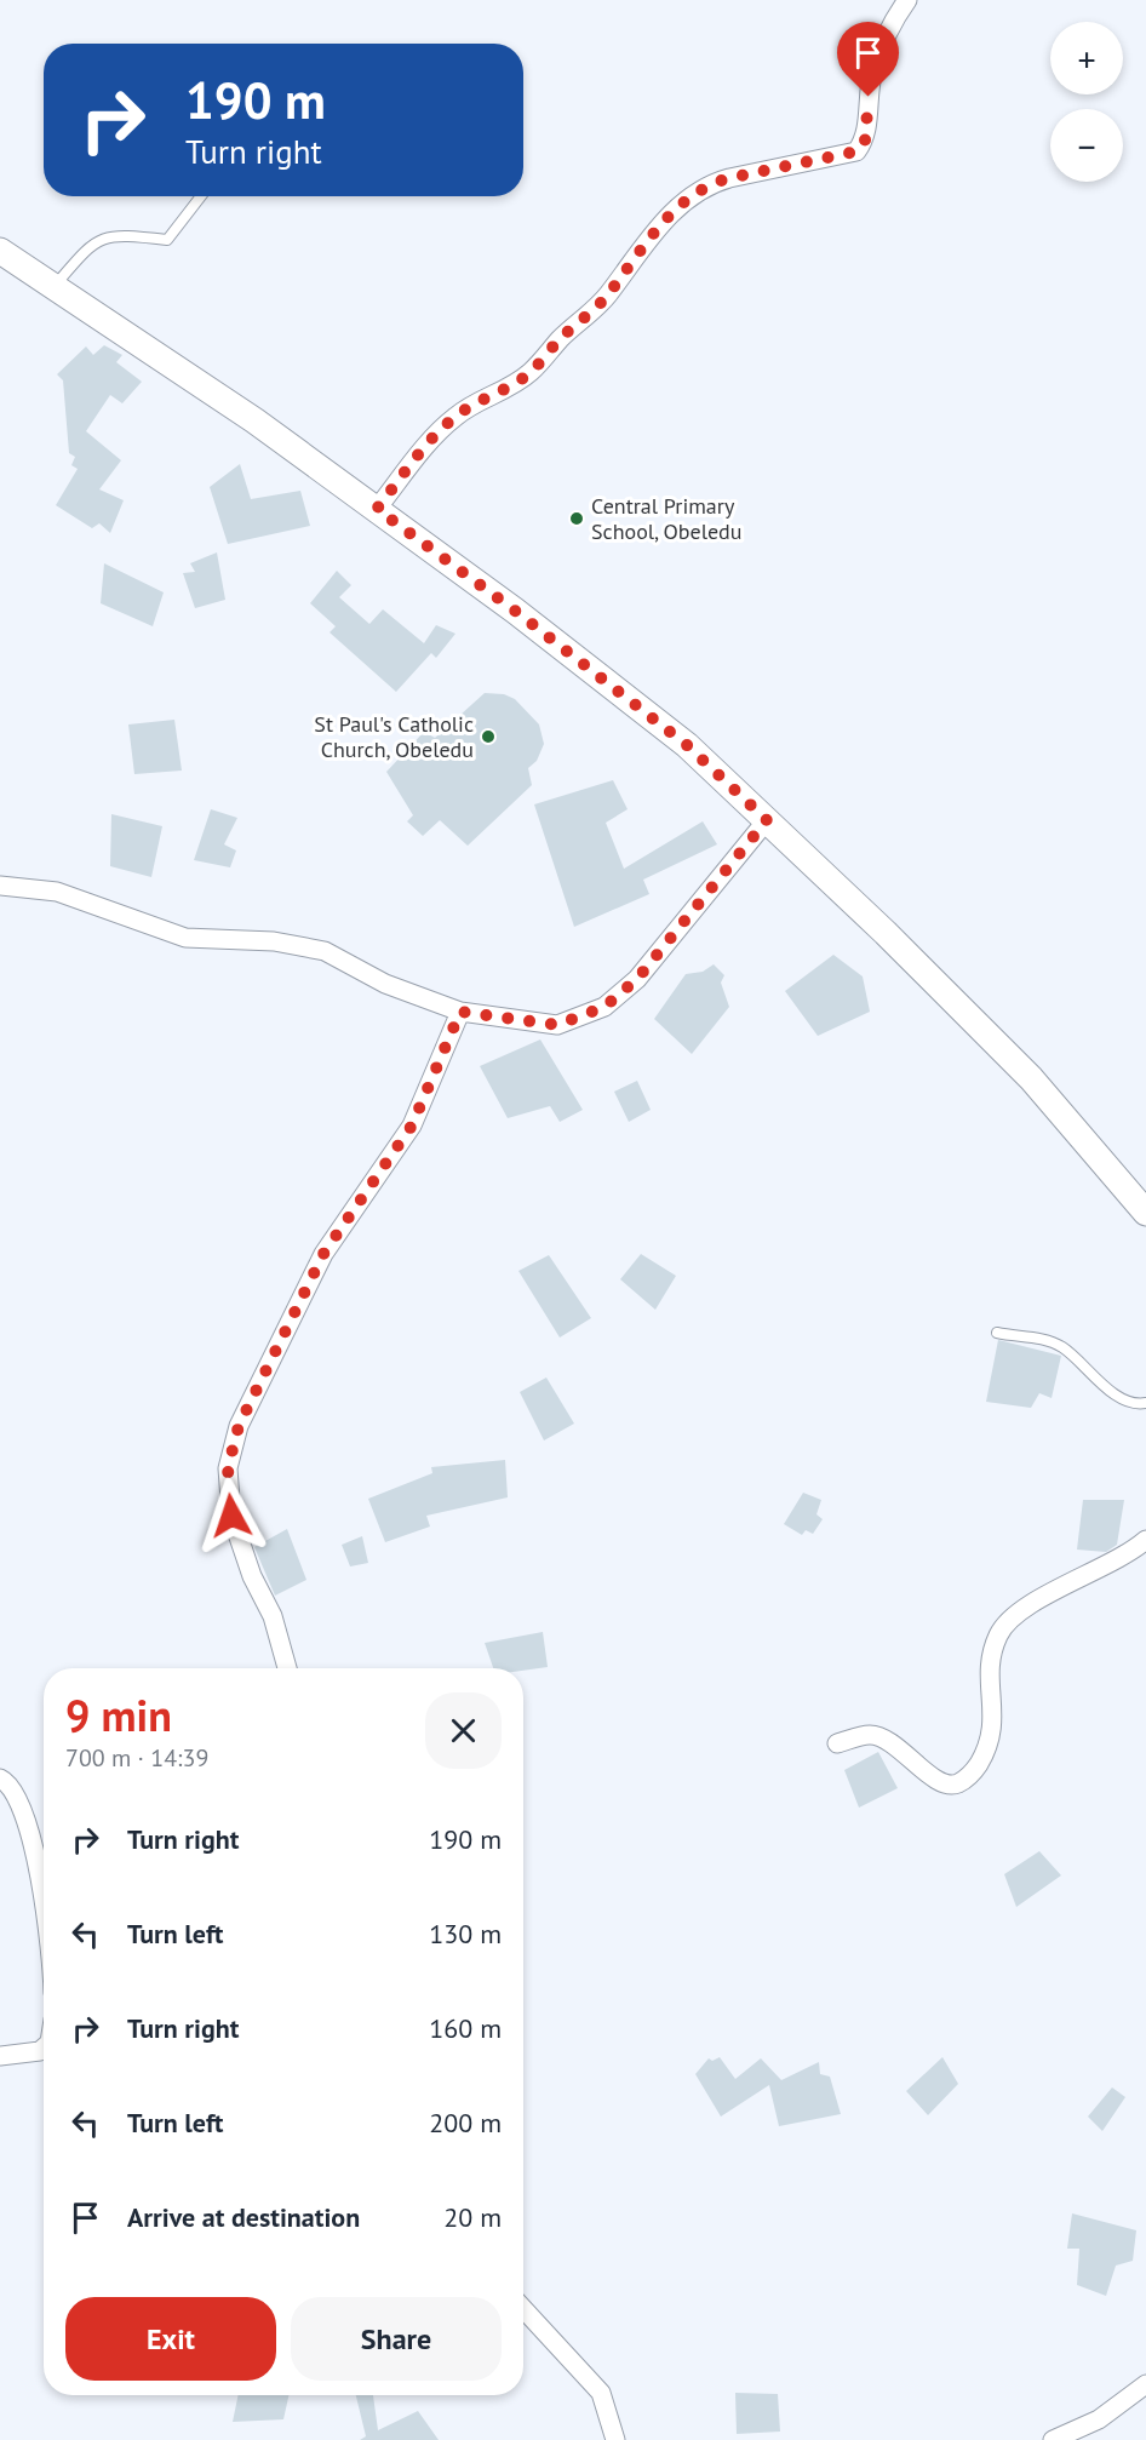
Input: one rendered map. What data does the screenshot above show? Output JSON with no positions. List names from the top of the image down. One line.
{"places":["Central Primary School, Obeledu","St Paul's Catholic Church, Obeledu"],"page":{"map_buttons":["+","−"],"turn":["190 m","Turn right"],"heading":["9 min","700 m · 14:39"],"list":[{"name":"Turn right","value":"190 m"},{"name":"Turn left","value":"130 m"},{"name":"Turn right","value":"160 m"},{"name":"Turn left","value":"200 m"},{"name":"Arrive at destination","value":"20 m"}],"buttons":["Exit","Share"]}}
